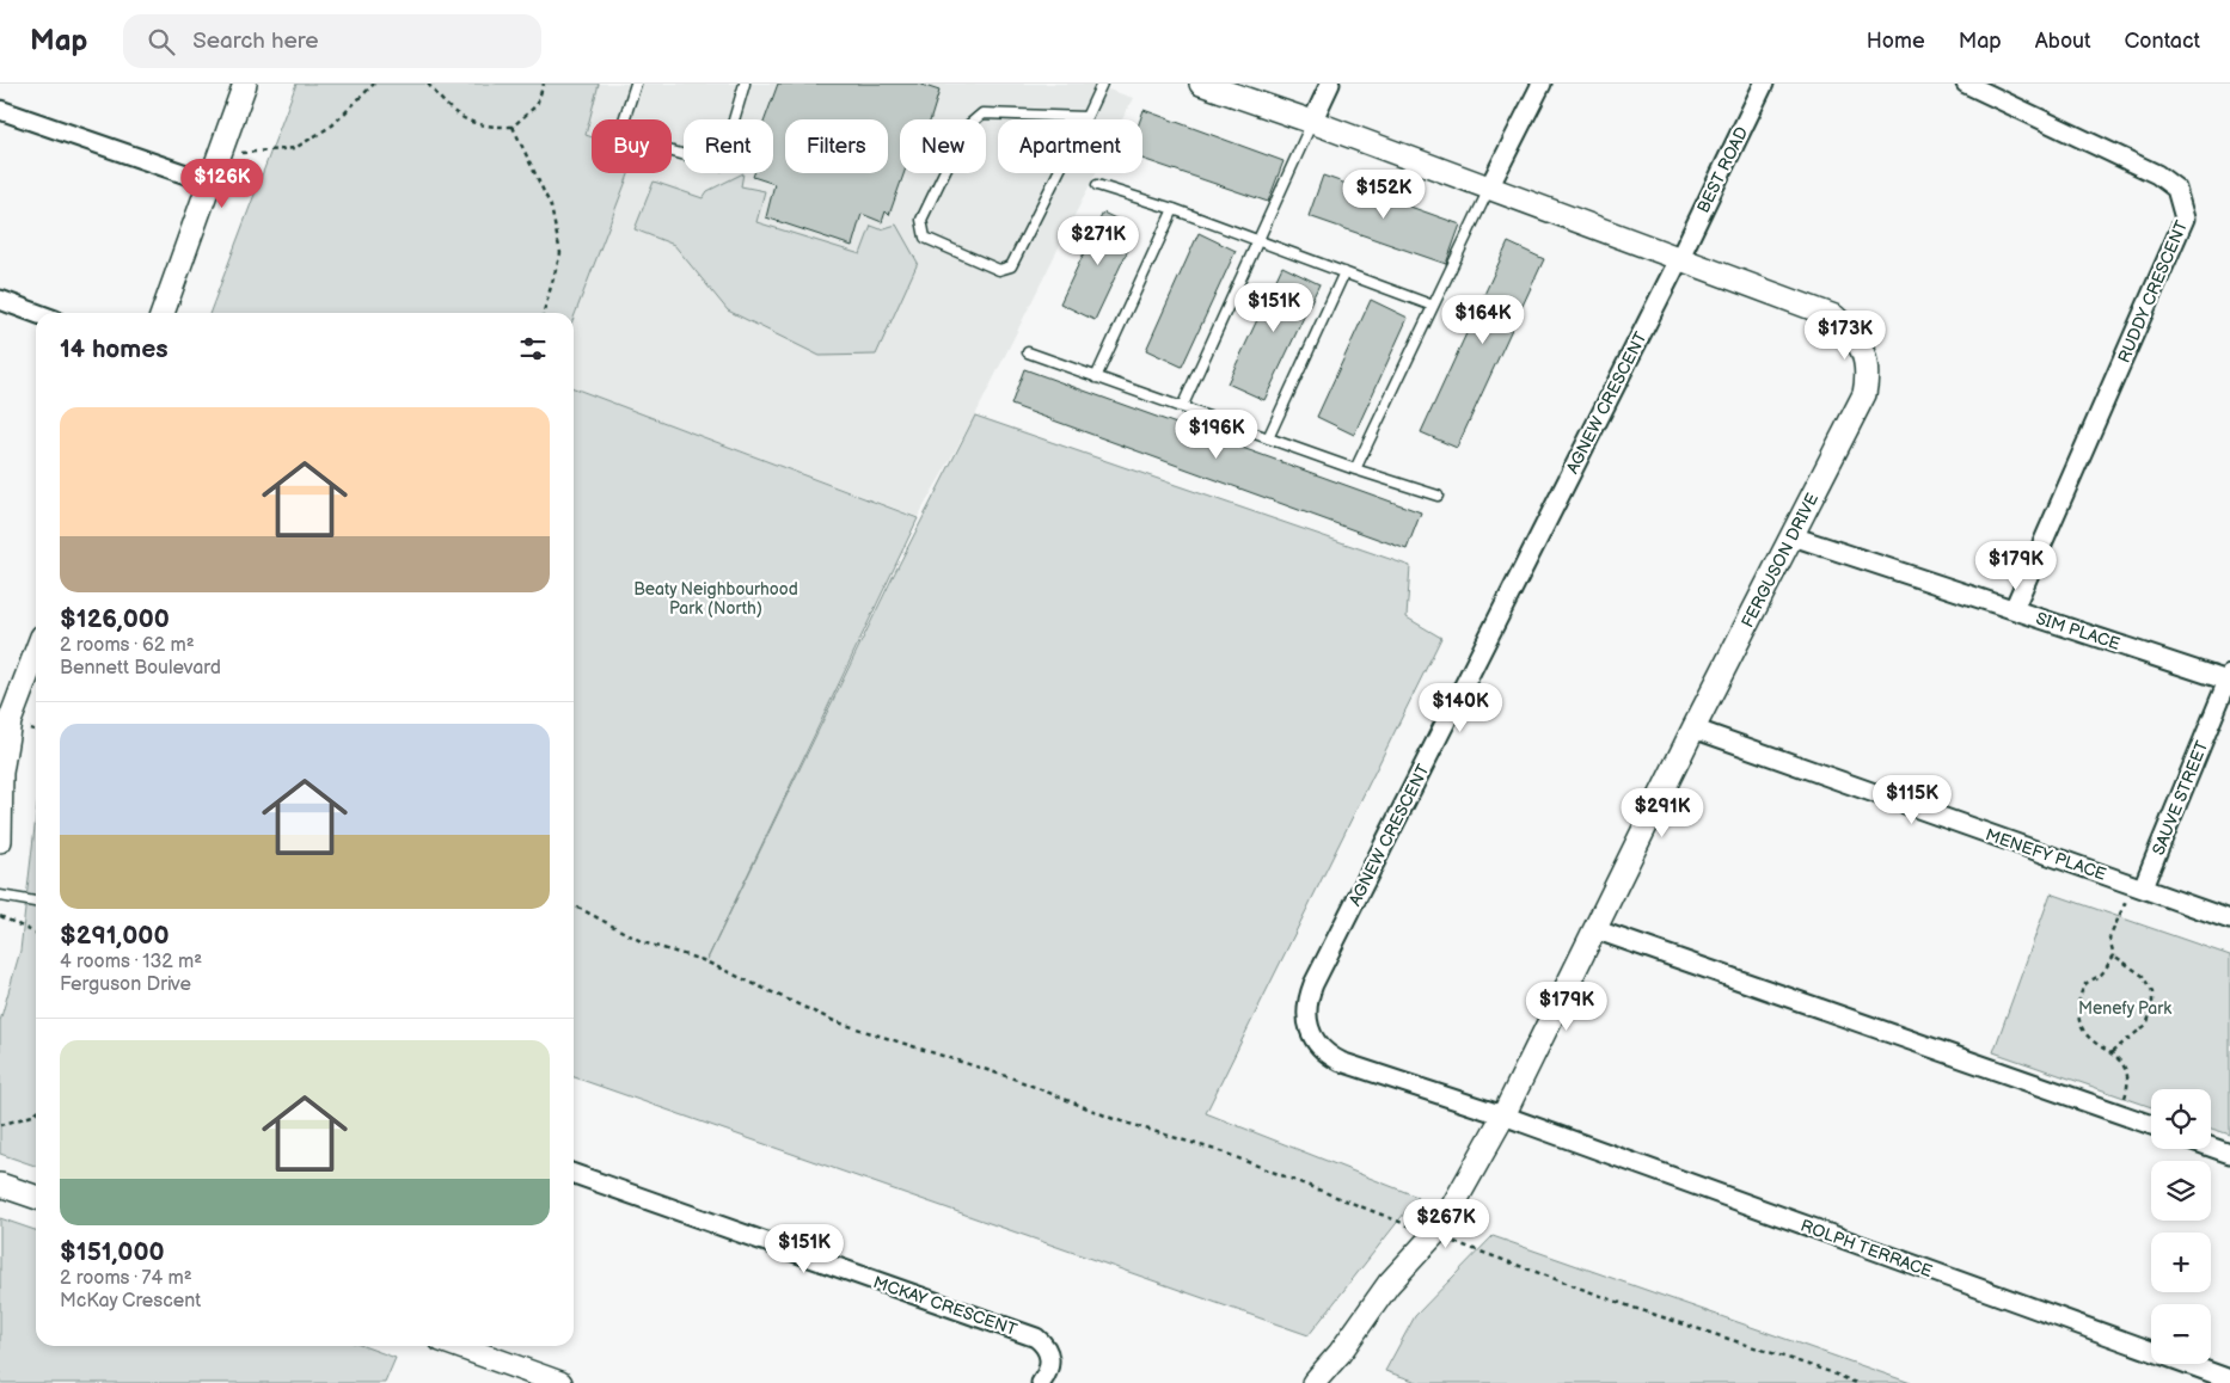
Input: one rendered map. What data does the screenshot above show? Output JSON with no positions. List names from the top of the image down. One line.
{"streets":{"street":["BEST ROAD","RUDDY CRESCENT","AGNEW CRESCENT","FERGUSON DRIVE","SIM PLACE","SAUVE STREET","MENEFY PLACE","ROLPH TERRACE","MCKAY CRESCENT"]},"crossings":[["BEST ROAD","AGNEW CRESCENT"],["BEST ROAD","FERGUSON DRIVE"],["RUDDY CRESCENT","SIM PLACE"],["AGNEW CRESCENT","FERGUSON DRIVE"],["AGNEW CRESCENT","ROLPH TERRACE"],["FERGUSON DRIVE","SIM PLACE"],["FERGUSON DRIVE","MENEFY PLACE"],["FERGUSON DRIVE","ROLPH TERRACE"],["SIM PLACE","SAUVE STREET"],["SAUVE STREET","MENEFY PLACE"]],"parks":["Beaty Neighbourhood Park (North)","Menefy Park"],"page":{"header":"Map","search":"Search here","nav":["Home","Map","About","Contact"],"chip":["Buy","Rent","Filters","New","Apartment"],"price":["$126K","$152K","$271K","$151K","$164K","$173K","$196K","$179K","$140K","$115K","$291K","$179K","$267K","$151K"],"heading":"14 homes","list":[{"name":"$126,000","note":"2 rooms · 62 m² · Bennett Boulevard"},{"name":"$291,000","note":"4 rooms · 132 m² · Ferguson Drive"},{"name":"$151,000","note":"2 rooms · 74 m² · McKay Crescent"}],"map_buttons":["+","−"]}}
